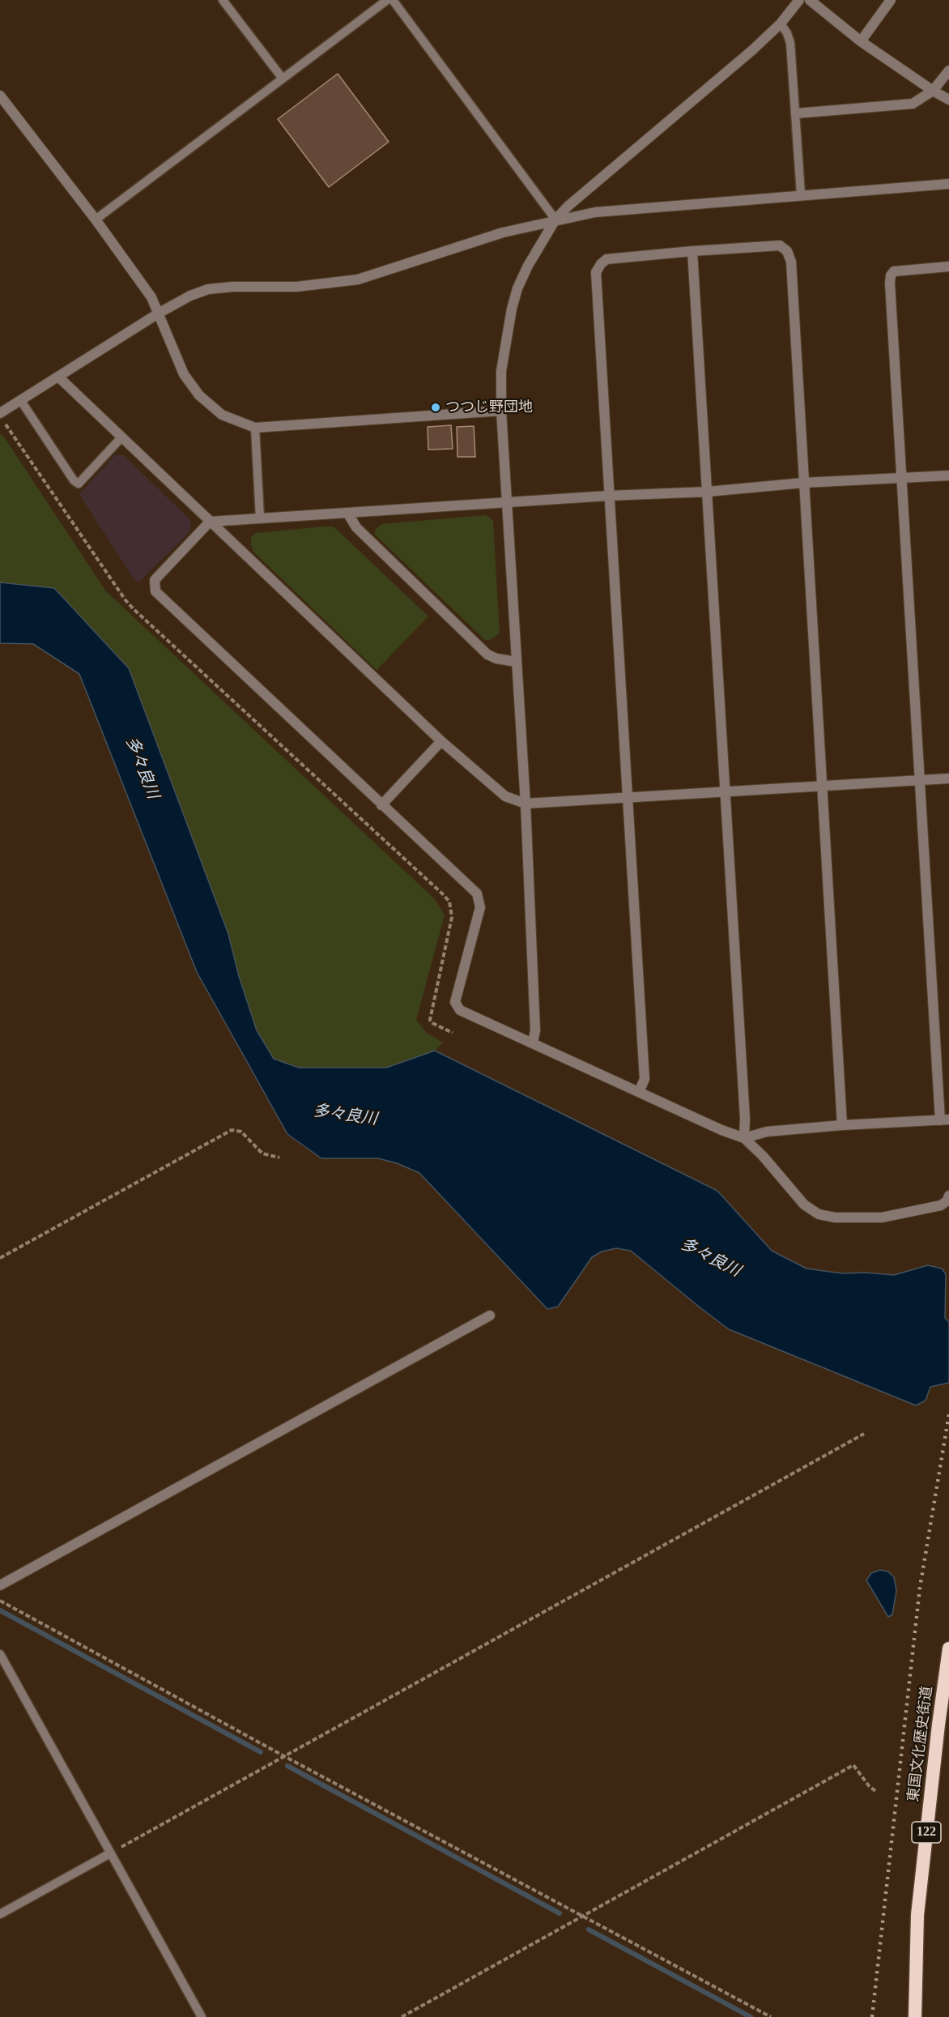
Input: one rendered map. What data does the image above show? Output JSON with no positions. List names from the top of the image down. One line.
{"streets":{"highway":["東国文化歴史街道","122"]},"water":["多々良川"],"places":["つつじ野団地"]}
